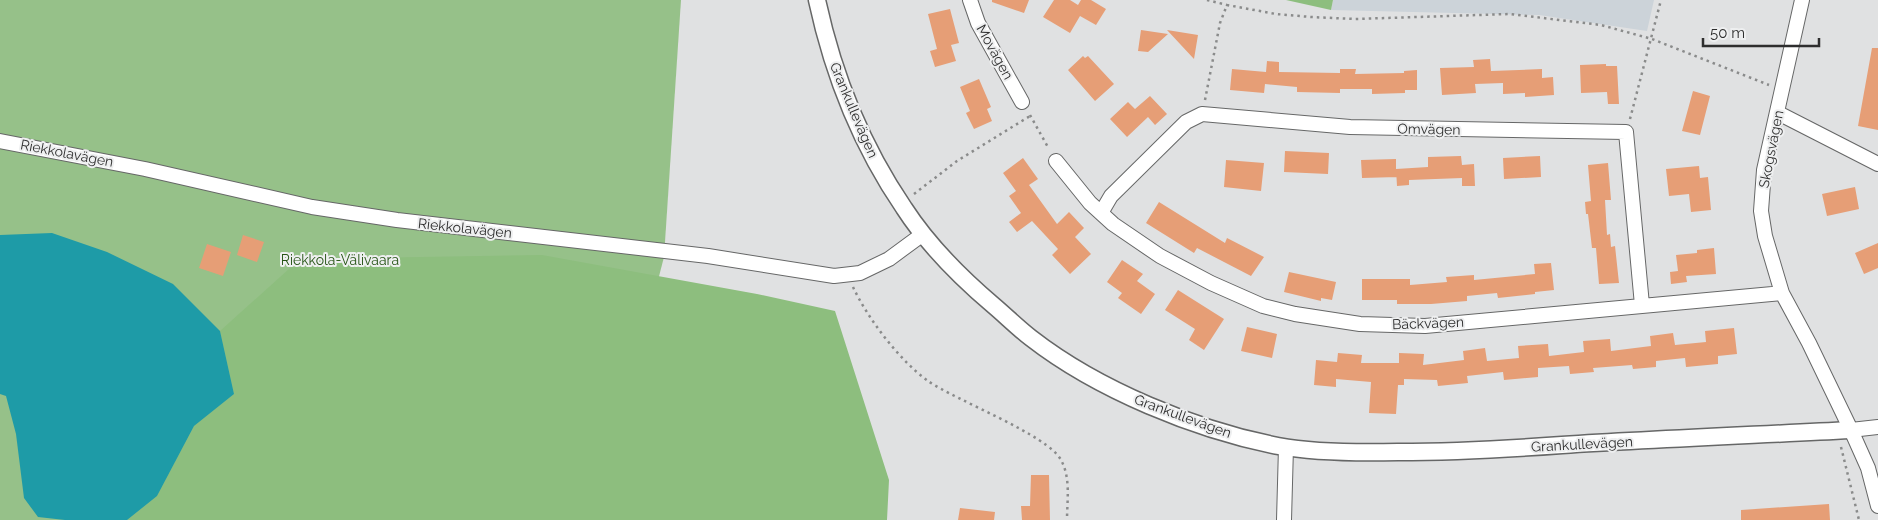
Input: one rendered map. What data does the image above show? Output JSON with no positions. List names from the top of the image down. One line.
{"streets":{"street":["Movägen","Grankullevägen","Omvägen","Skogsvägen","Riekkolavägen","Bäckvägen"]},"crossings":[["Grankullevägen","Skogsvägen"],["Grankullevägen","Riekkolavägen"],["Skogsvägen","Bäckvägen"]],"parks":["Riekkola-Välivaara"],"scale_bar":"50 m"}
